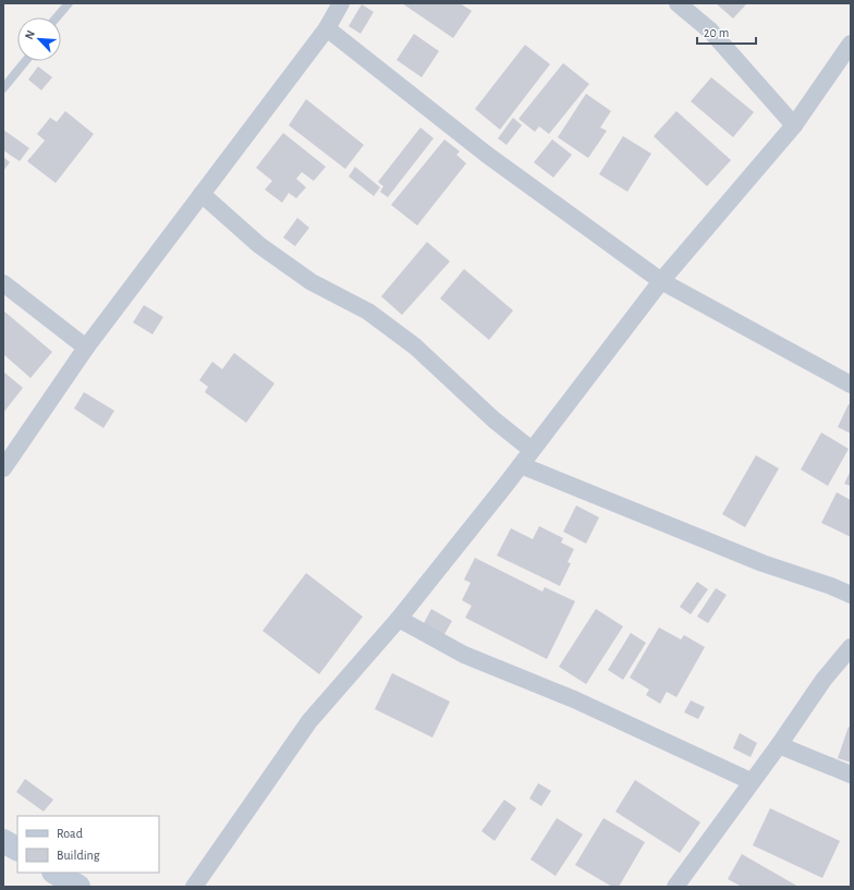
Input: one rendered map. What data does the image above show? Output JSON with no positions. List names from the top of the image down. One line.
{"legend":["Road","Building"],"scale_bar":"20 m","north":"top left"}
